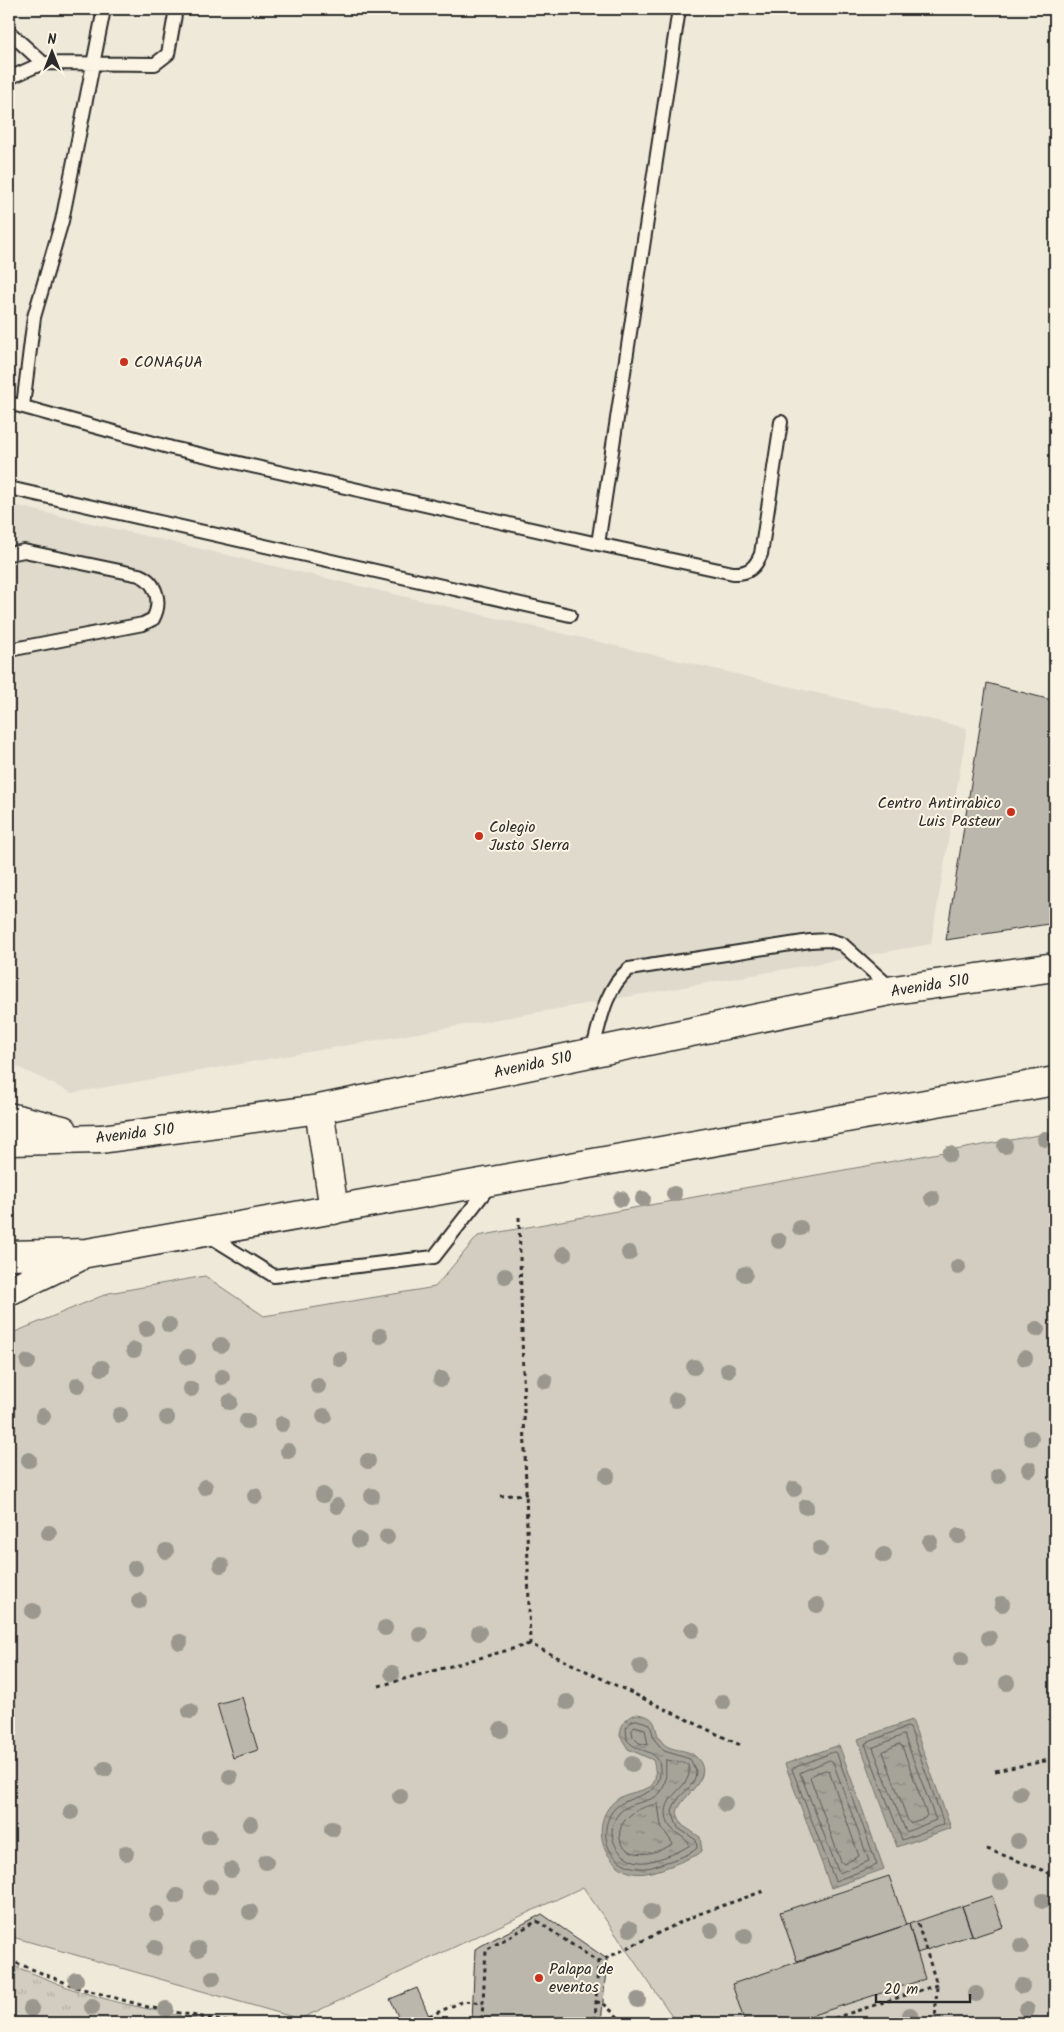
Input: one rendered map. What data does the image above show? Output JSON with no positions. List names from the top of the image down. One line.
{"streets":{"main road":["Avenida 510"]},"places":["CONAGUA","Centro Antirrabico Luis Pasteur","Colegio Justo SIerra","Palapa de eventos"],"scale_bar":"20 m","north":"top"}
